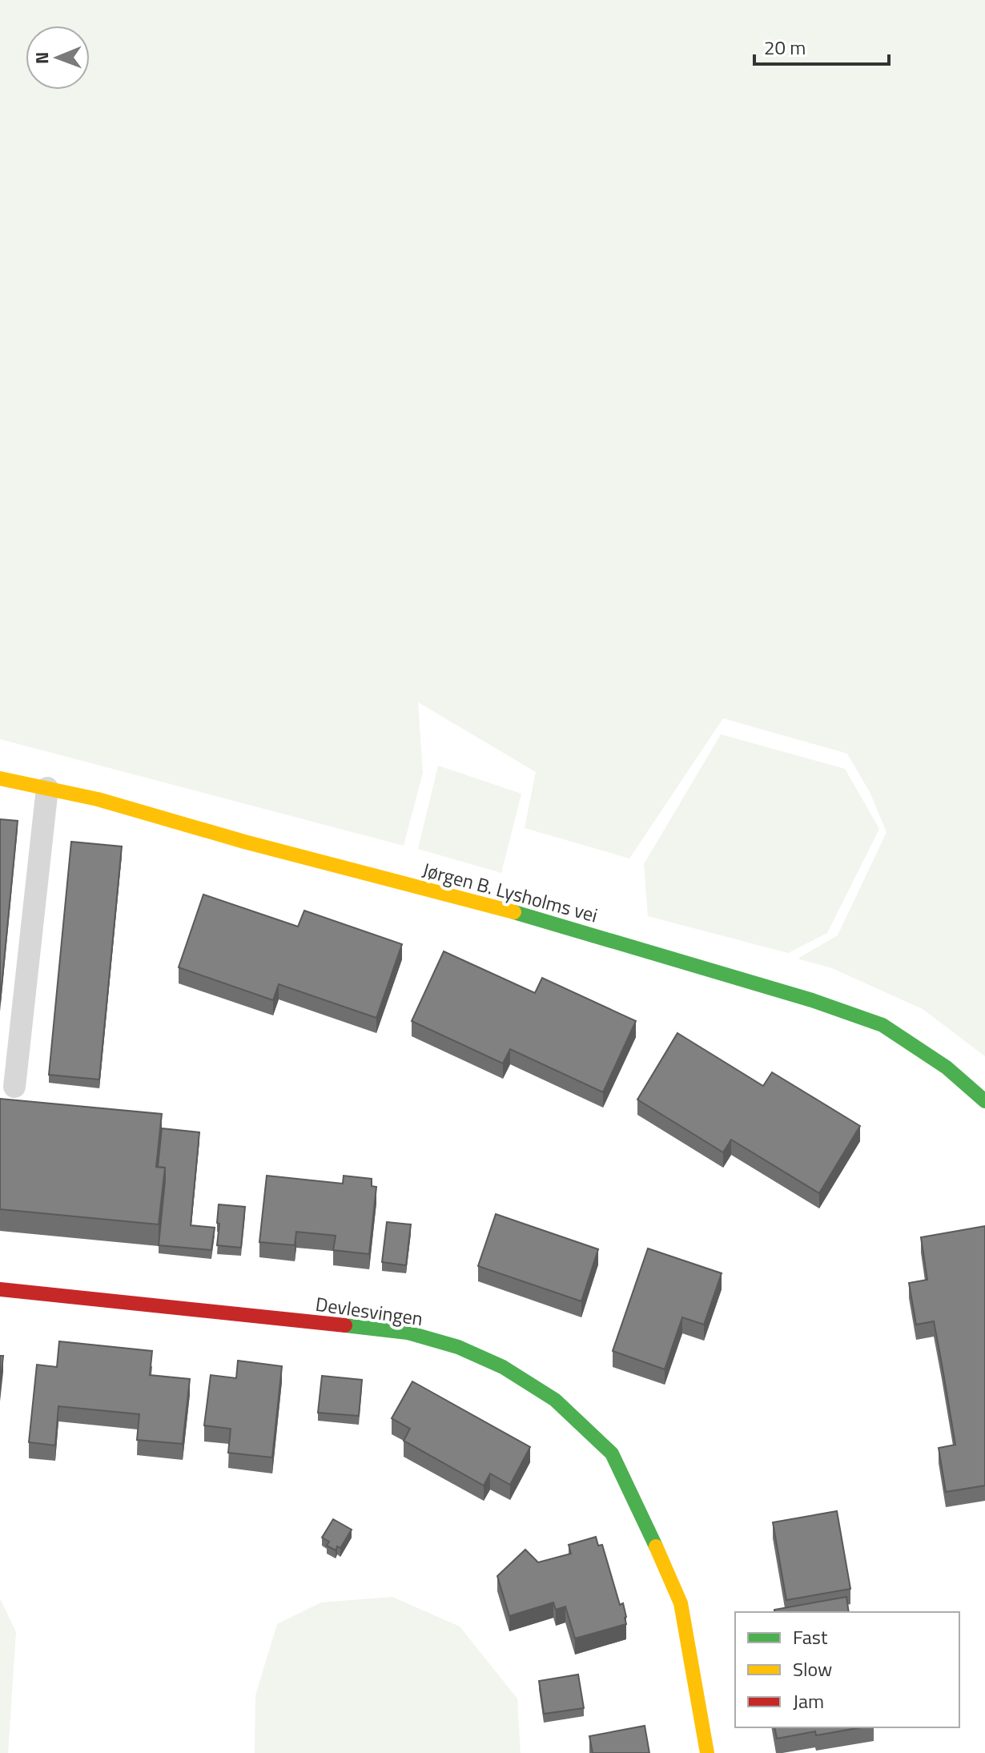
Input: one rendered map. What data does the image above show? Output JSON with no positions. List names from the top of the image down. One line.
{"streets":{"street":["Jørgen B. Lysholms vei","Devlesvingen"]},"legend":["Fast","Slow","Jam"],"scale_bar":"20 m","north":"left"}
